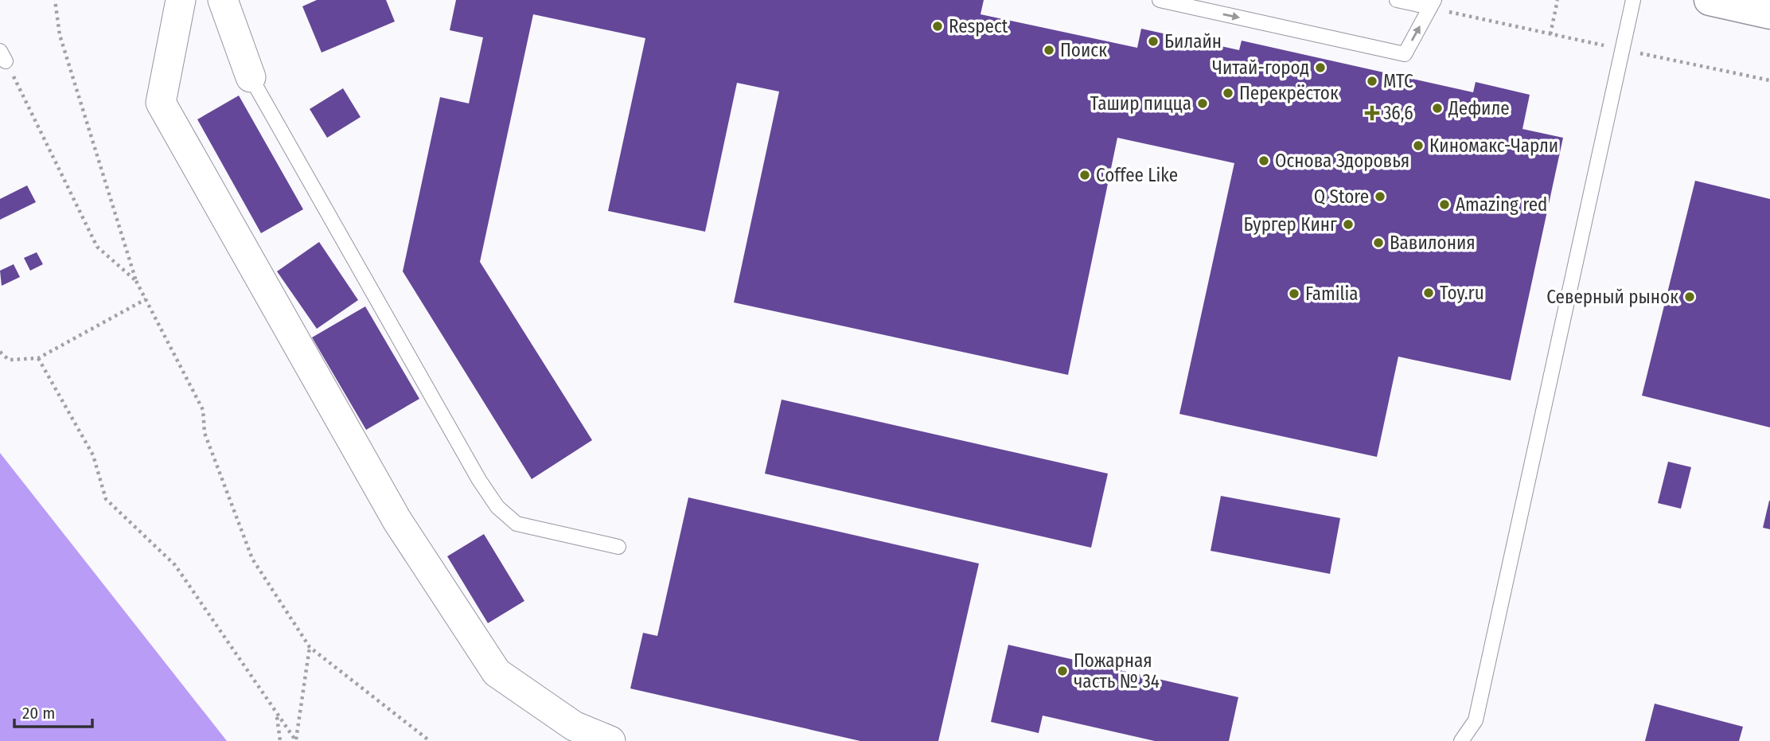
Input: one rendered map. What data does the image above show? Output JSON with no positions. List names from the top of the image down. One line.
{"places":{"other":["Respect","Билайн","Поиск","Читай-город","МТС","Перекрёсток","Ташир пицца","Дефиле","Киномакс-Чарли","Основа Здоровья","Coffee Like","Q Store","Amazing red","Бургер Кинг","Вавилония","Toy.ru","Familia","Северный рынок","Пожарная часть № 34"],"health":["36,6"]},"scale_bar":"20 m"}
